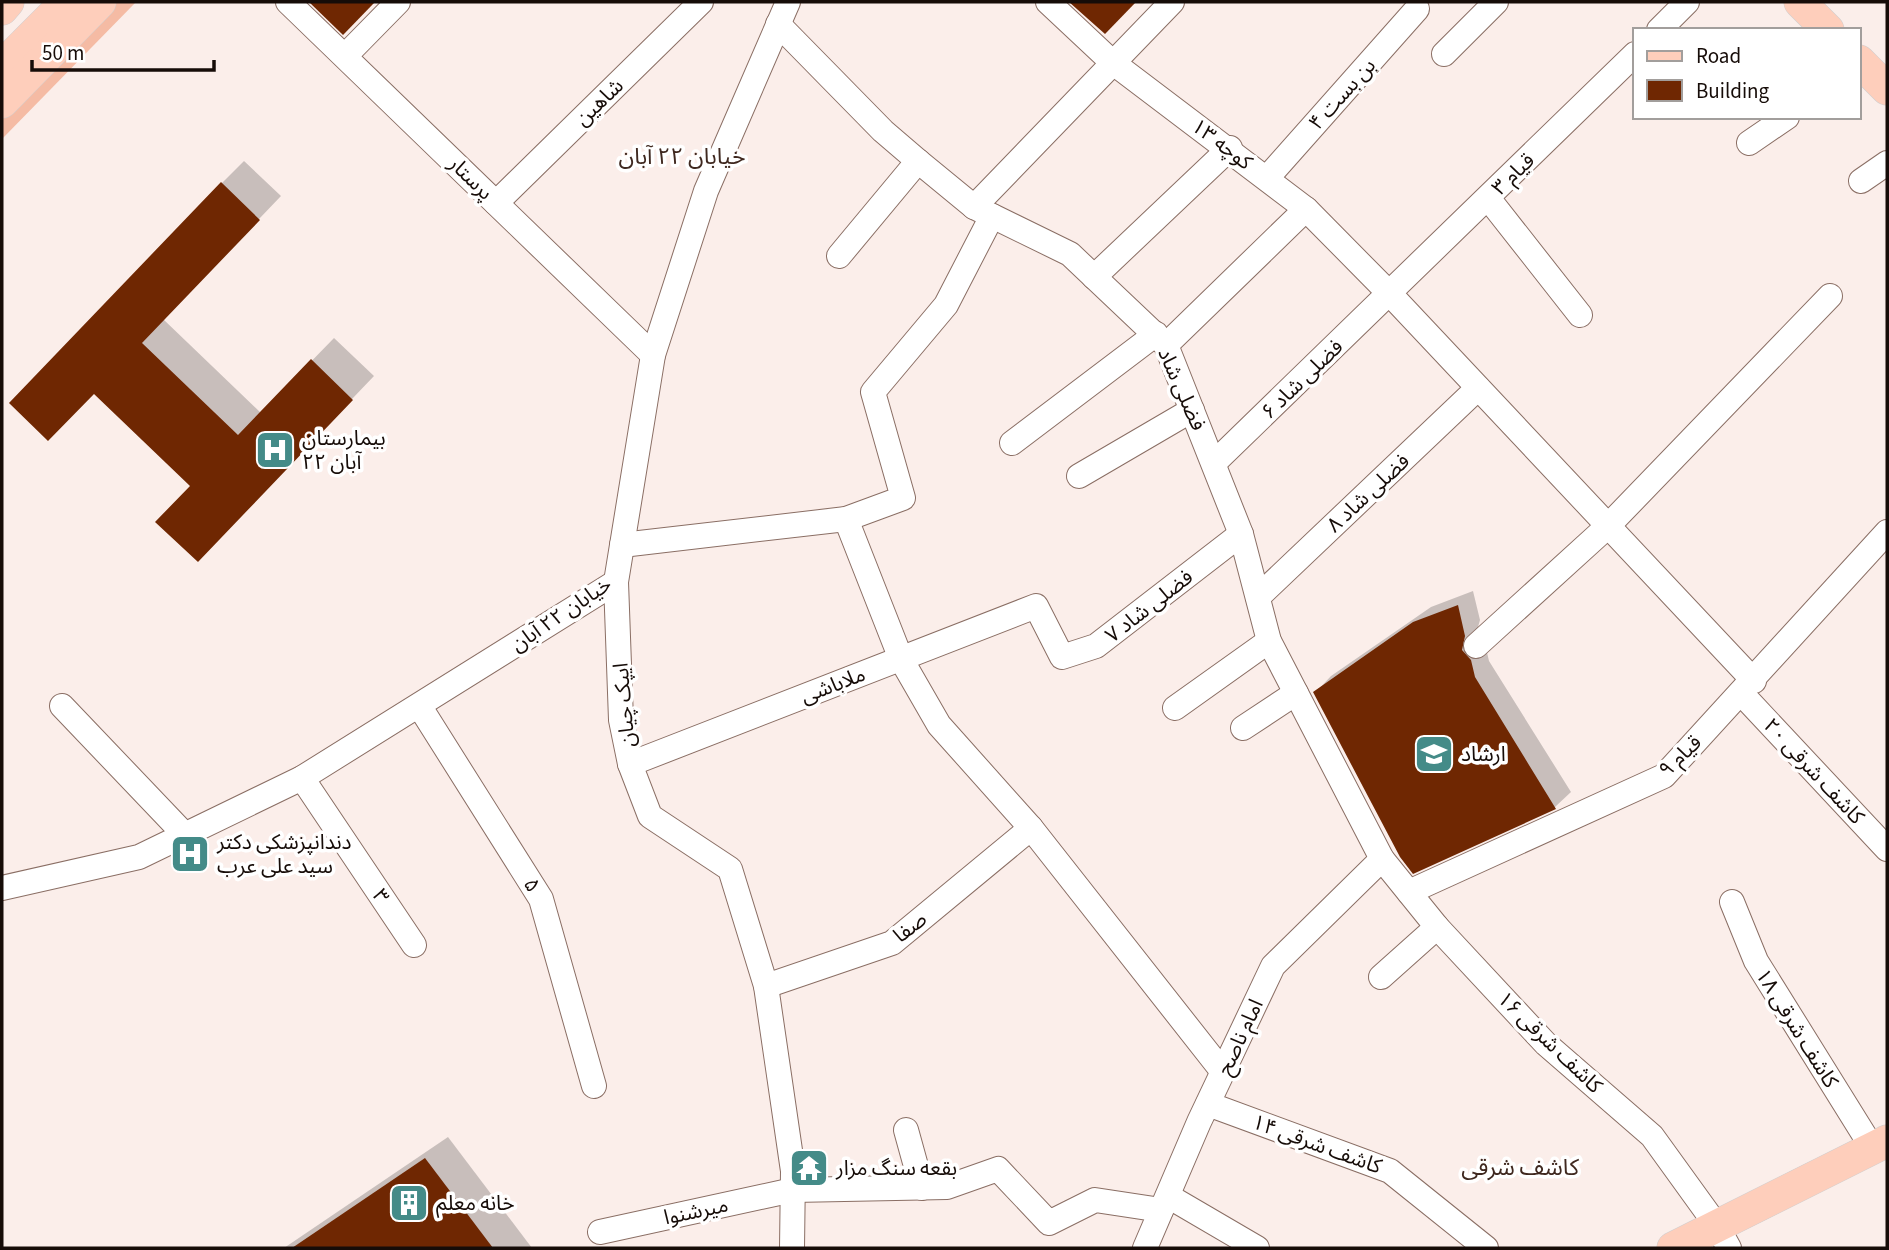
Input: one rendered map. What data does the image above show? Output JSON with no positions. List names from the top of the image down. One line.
{"streets":{"street":["بن بست ۴","شاهین","کوچه ۱۳","قیام ۳","پرستار","فضلی شاد ۶","فضلی شاد","فضلی شاد ۸","فضلی شاد ۷","خیابان ۲۲ آبان","ملاباشی","ایپک چیان","قیام ۹","کاشف شرقی ۲۰","۵","۳","صفا","کاشف شرقی ۱۸","امام ناصح","کاشف شرقی ۱۶","کاشف شرقی ۱۴","میرشنوا"]},"crossings":[["بن بست ۴","کوچه ۱۳"],["شاهین","پرستار"],["کوچه ۱۳","قیام ۳"],["کوچه ۱۳","فضلی شاد ۶"],["کوچه ۱۳","فضلی شاد ۸"],["کوچه ۱۳","کاشف شرقی ۲۰"],["قیام ۳","فضلی شاد ۶"],["پرستار","خیابان ۲۲ آبان"],["فضلی شاد ۶","فضلی شاد"],["فضلی شاد","فضلی شاد ۸"],["فضلی شاد","فضلی شاد ۷"],["فضلی شاد","خیابان ۲۲ آبان"],["فضلی شاد","امام ناصح"],["فضلی شاد","کاشف شرقی ۱۶"],["فضلی شاد ۷","ملاباشی"],["خیابان ۲۲ آبان","ایپک چیان"],["خیابان ۲۲ آبان","۵"],["خیابان ۲۲ آبان","۳"],["ملاباشی","ایپک چیان"],["ایپک چیان","صفا"],["ایپک چیان","میرشنوا"],["قیام ۹","کاشف شرقی ۲۰"],["قیام ۹","کاشف شرقی ۱۶"],["امام ناصح","کاشف شرقی ۱۶"],["امام ناصح","کاشف شرقی ۱۴"],["امام ناصح","میرشنوا"]],"districts":["خیابان ۲۲ آبان","کاشف شرقی"],"places":{"hospital":["بیمارستان ۲۲ آبان","دندانپزشکی دکتر سید علی عرب"],"school or university":["ارشاد"],"temple":["بقعه سنگ مزار"],"building":["خانه معلم"]},"legend":["Road","Building"],"scale_bar":"50 m"}
